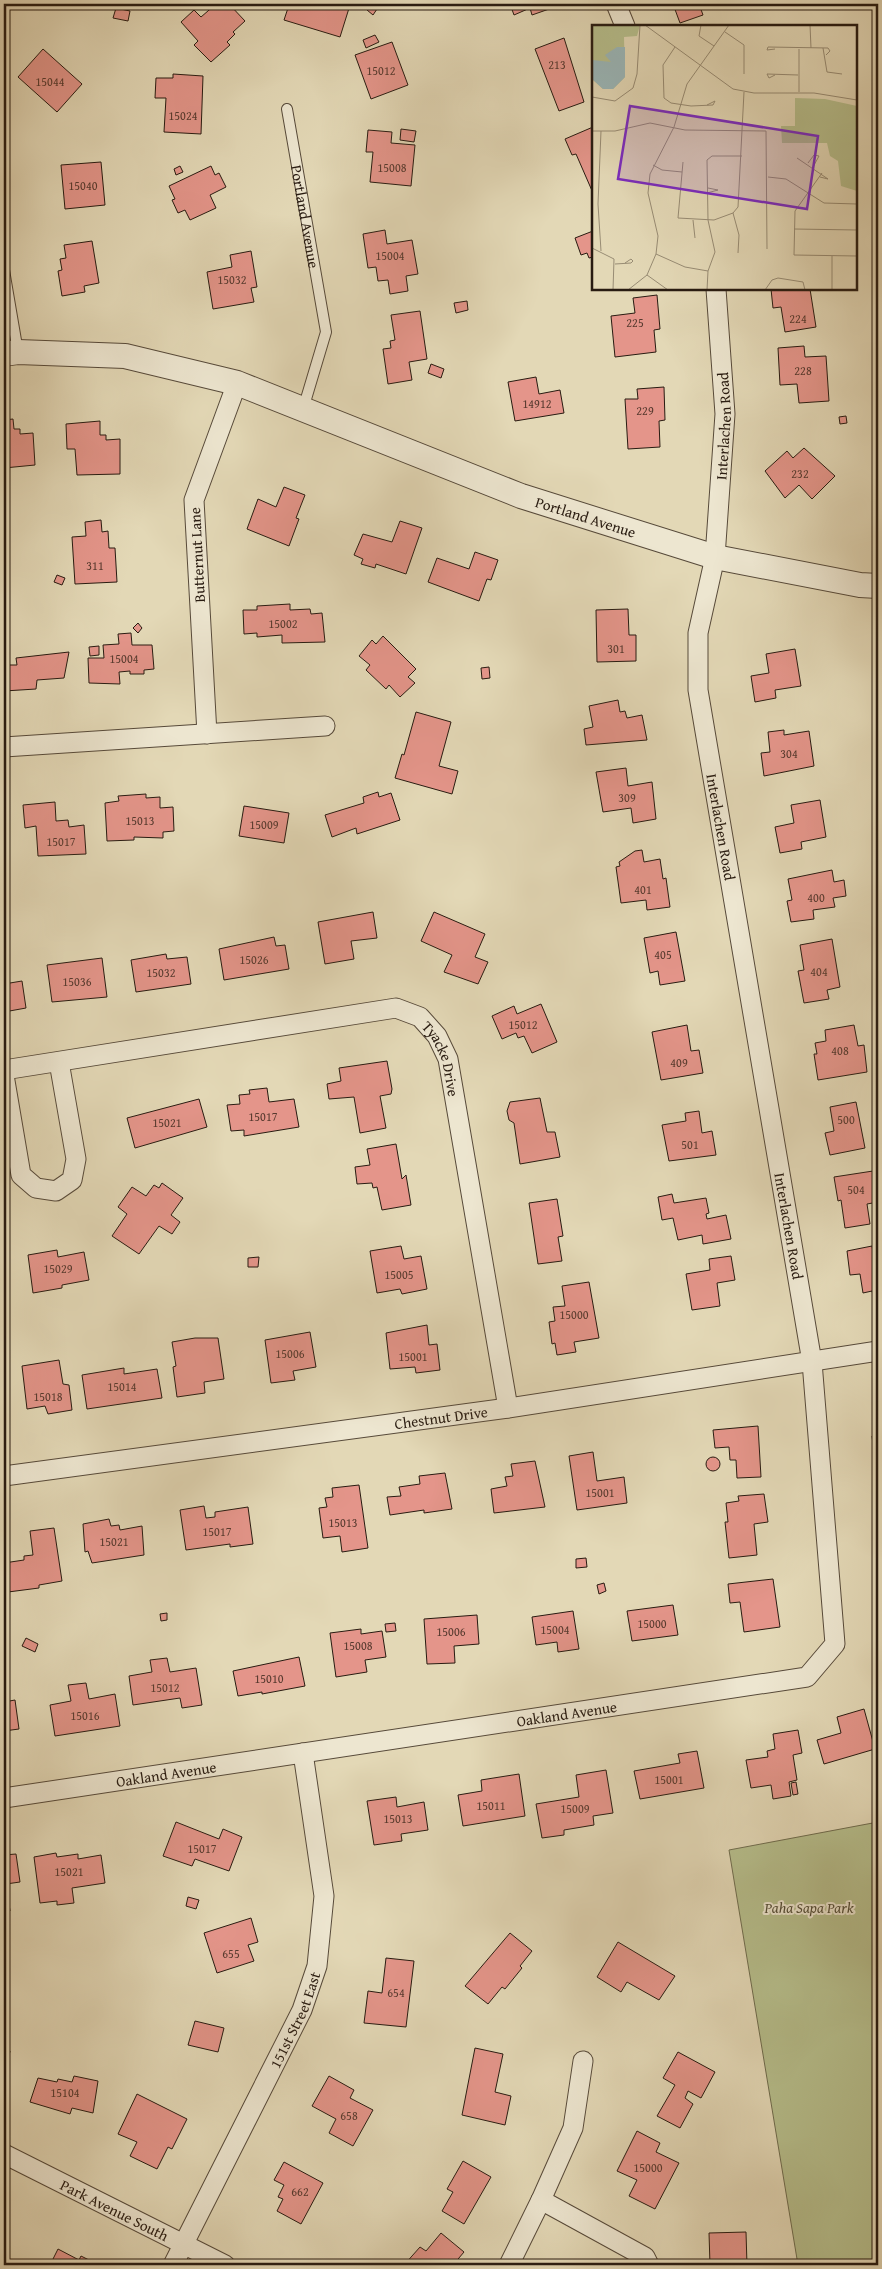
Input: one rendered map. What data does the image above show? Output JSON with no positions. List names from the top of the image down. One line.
{"streets":{"street":["Portland Avenue","Interlachen Road","Butternut Lane","Tyacke Drive","Chestnut Drive","Oakland Avenue","151st Street East","Park Avenue South"]},"crossings":[["Portland Avenue","Interlachen Road"],["Portland Avenue","Butternut Lane"],["Interlachen Road","Chestnut Drive"],["Interlachen Road","Oakland Avenue"],["Tyacke Drive","Chestnut Drive"],["Chestnut Drive","Oakland Avenue"],["Oakland Avenue","151st Street East"],["151st Street East","Park Avenue South"]],"parks":["Paha Sapa Park"],"house_numbers":["213","15012","15044","15024","15008","15040","15004","15032","224","225","228","14912","229","232","311","15002","301","15004","304","309","15013","15009","15017","401","400","405","15026","404","15032","15036","15012","408","409","15017","500","15021","501","504","15029","15005","15000","15006","15001","15014","15018","15001","15013","15017","15021","15000","15004","15006","15008","15010","15012","15016","15001","15011","15009","15013","15017","15021","655","654","15104","658","15000","662"]}
